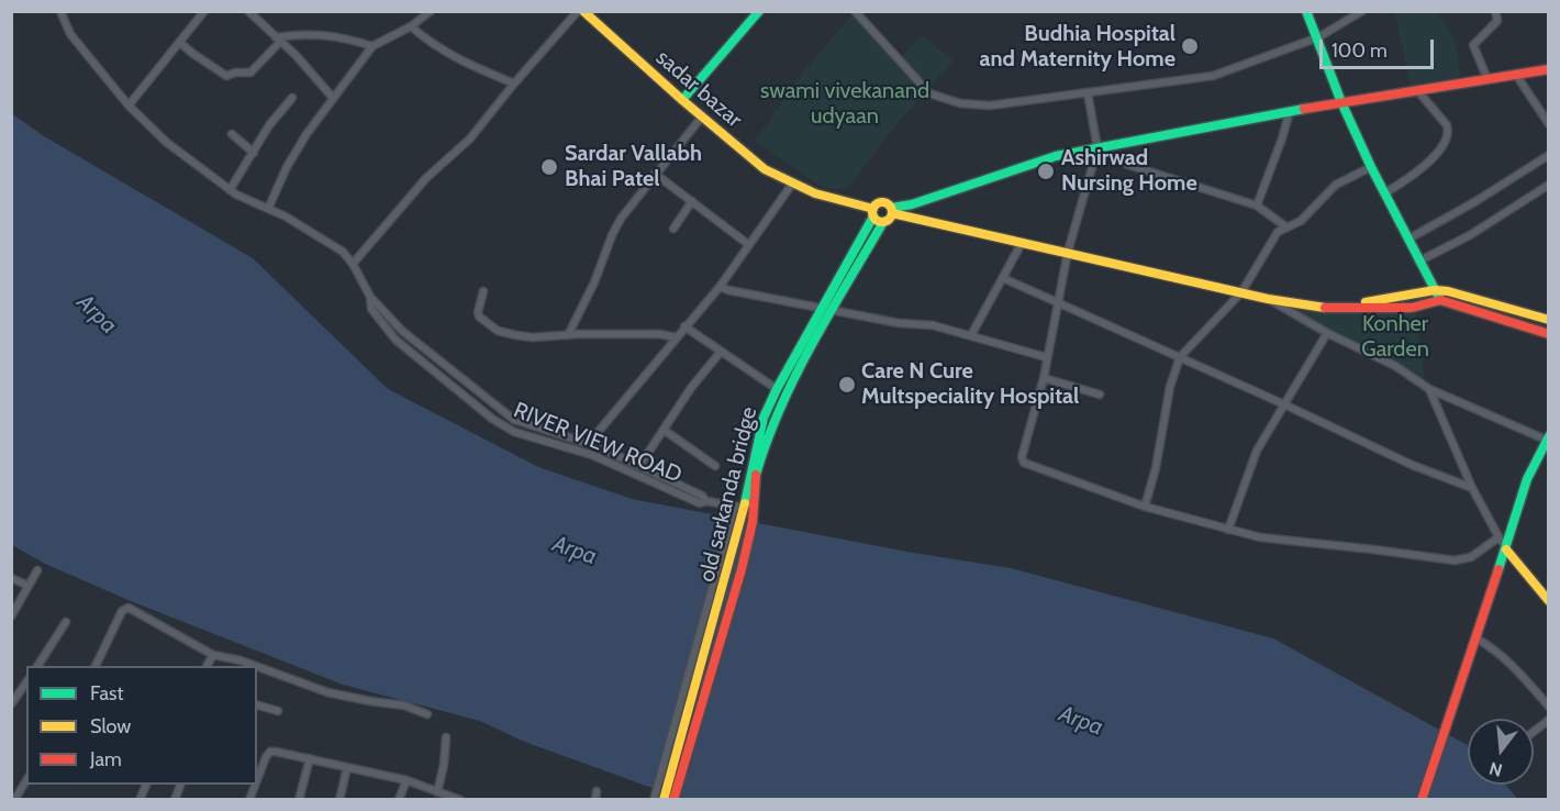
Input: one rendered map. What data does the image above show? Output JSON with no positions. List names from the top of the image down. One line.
{"streets":{"main road":["sadar bazar","old sarkanda bridge"],"street":["RIVER VIEW ROAD"]},"crossings":[["sadar bazar","old sarkanda bridge"],["RIVER VIEW ROAD","old sarkanda bridge"]],"water":["Arpa"],"parks":["swami vivekanand udyaan","Konher Garden"],"places":["Budhia Hospital and Maternity Home","Sardar Vallabh Bhai Patel","Ashirwad Nursing Home","Care N Cure Multspeciality Hospital"],"legend":["Fast","Slow","Jam"],"scale_bar":"100 m","north":"bottom"}
